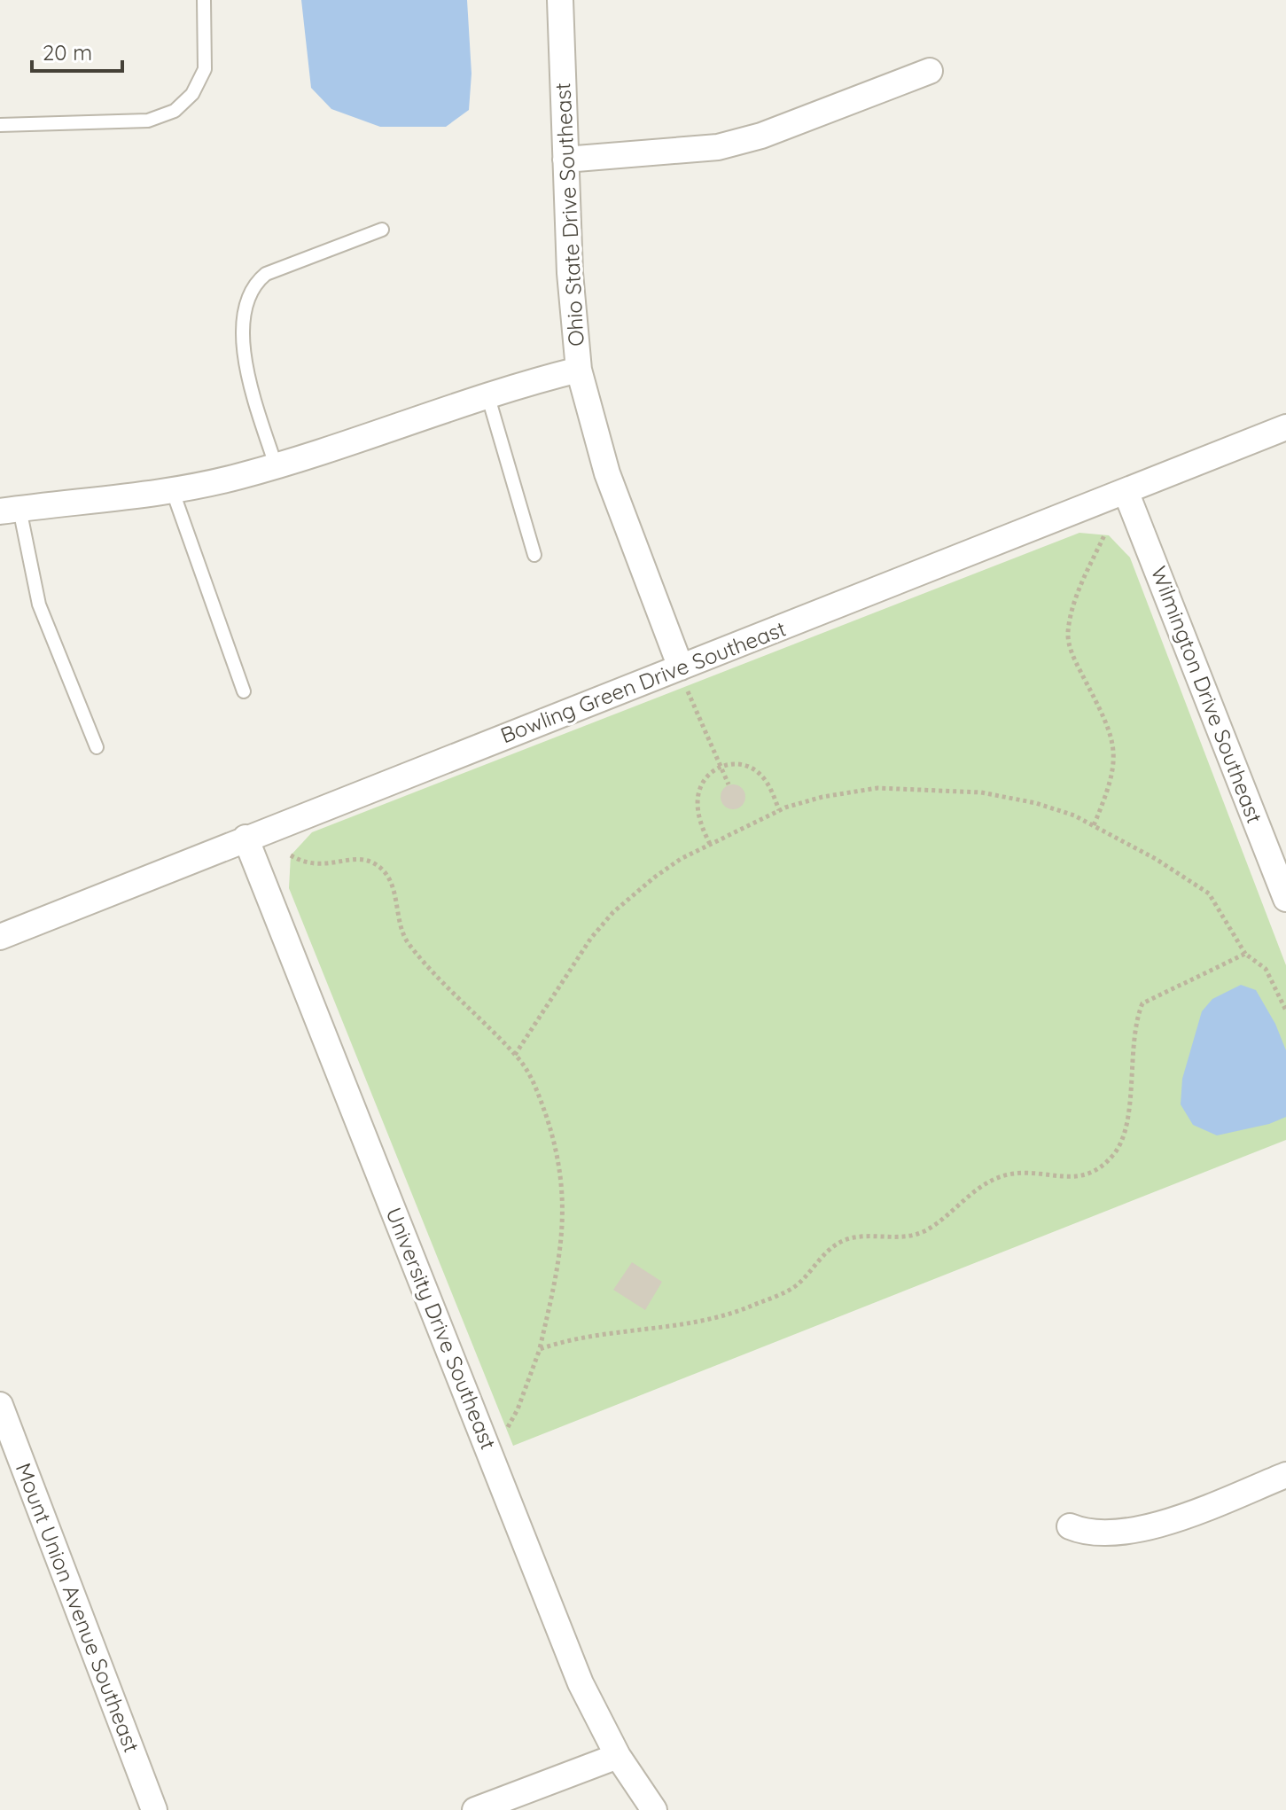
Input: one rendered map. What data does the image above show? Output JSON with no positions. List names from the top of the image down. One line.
{"streets":{"street":["Ohio State Drive Southeast","Bowling Green Drive Southeast","Wilmington Drive Southeast","University Drive Southeast","Mount Union Avenue Southeast"]},"crossings":[["Ohio State Drive Southeast","Bowling Green Drive Southeast"],["Bowling Green Drive Southeast","Wilmington Drive Southeast"],["Bowling Green Drive Southeast","University Drive Southeast"]],"scale_bar":"20 m"}
